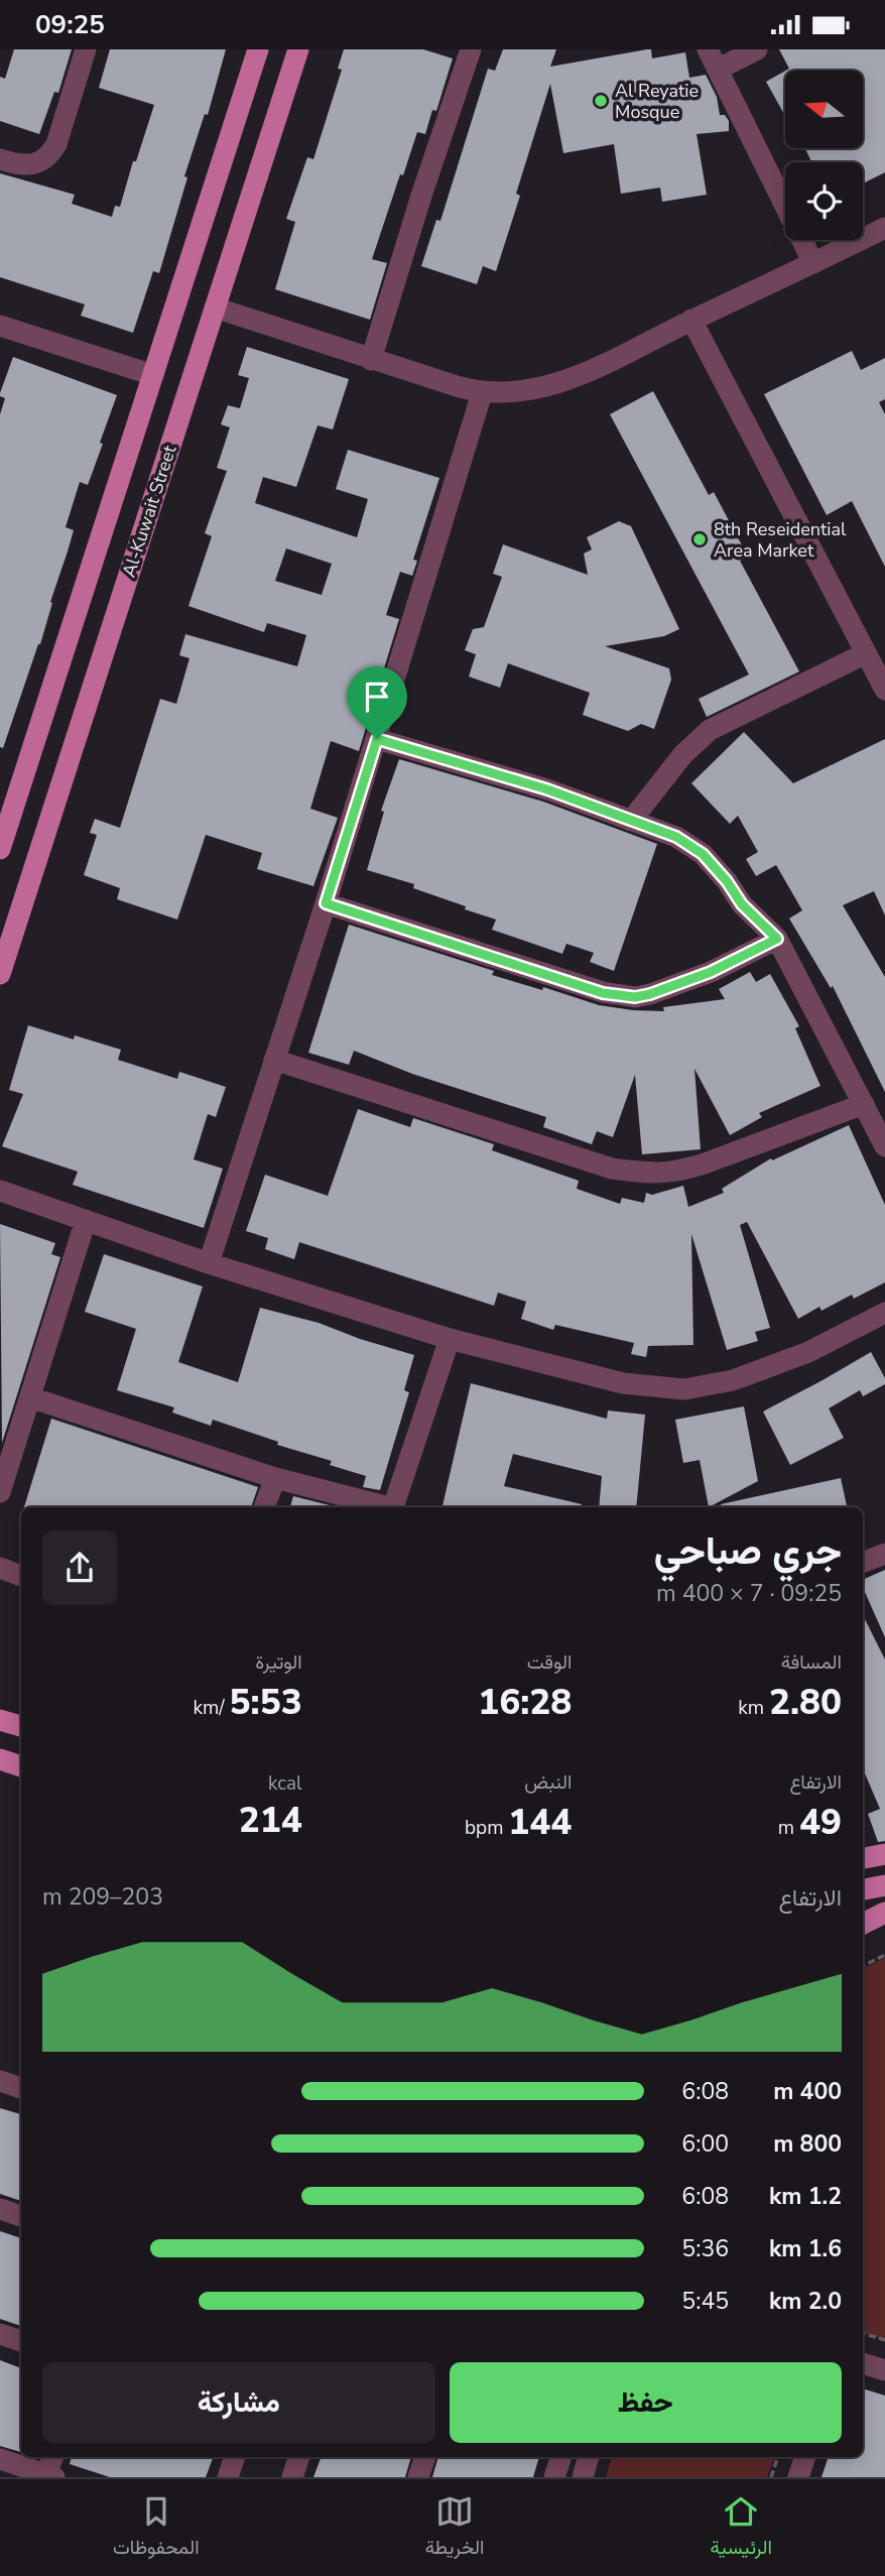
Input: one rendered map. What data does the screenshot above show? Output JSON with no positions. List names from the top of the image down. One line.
{"streets":{"main road":["Al-Kuwait Street"]},"places":["Al Reyatie Mosque","8th Reseidential Area Market"],"north":"left","page":{"status":"09:25","heading":["جري صباحي","09:25 · 7 × 400 m"],"stats":[["المسافة","2.80 km"],["الوقت","16:28"],["الوتيرة","5:53 /km"],["الارتفاع","49 m"],["النبض","144 bpm"],["kcal","214"]],"chart":["الارتفاع","203–209 m"],"list":[{"name":"400 m","note":"6:08"},{"name":"800 m","note":"6:00"},{"name":"1.2 km","note":"6:08"},{"name":"1.6 km","note":"5:36"},{"name":"2.0 km","note":"5:45"}],"buttons":["حفظ","مشاركة"],"tabs":["الرئيسية","الخريطة","المحفوظات"]}}
